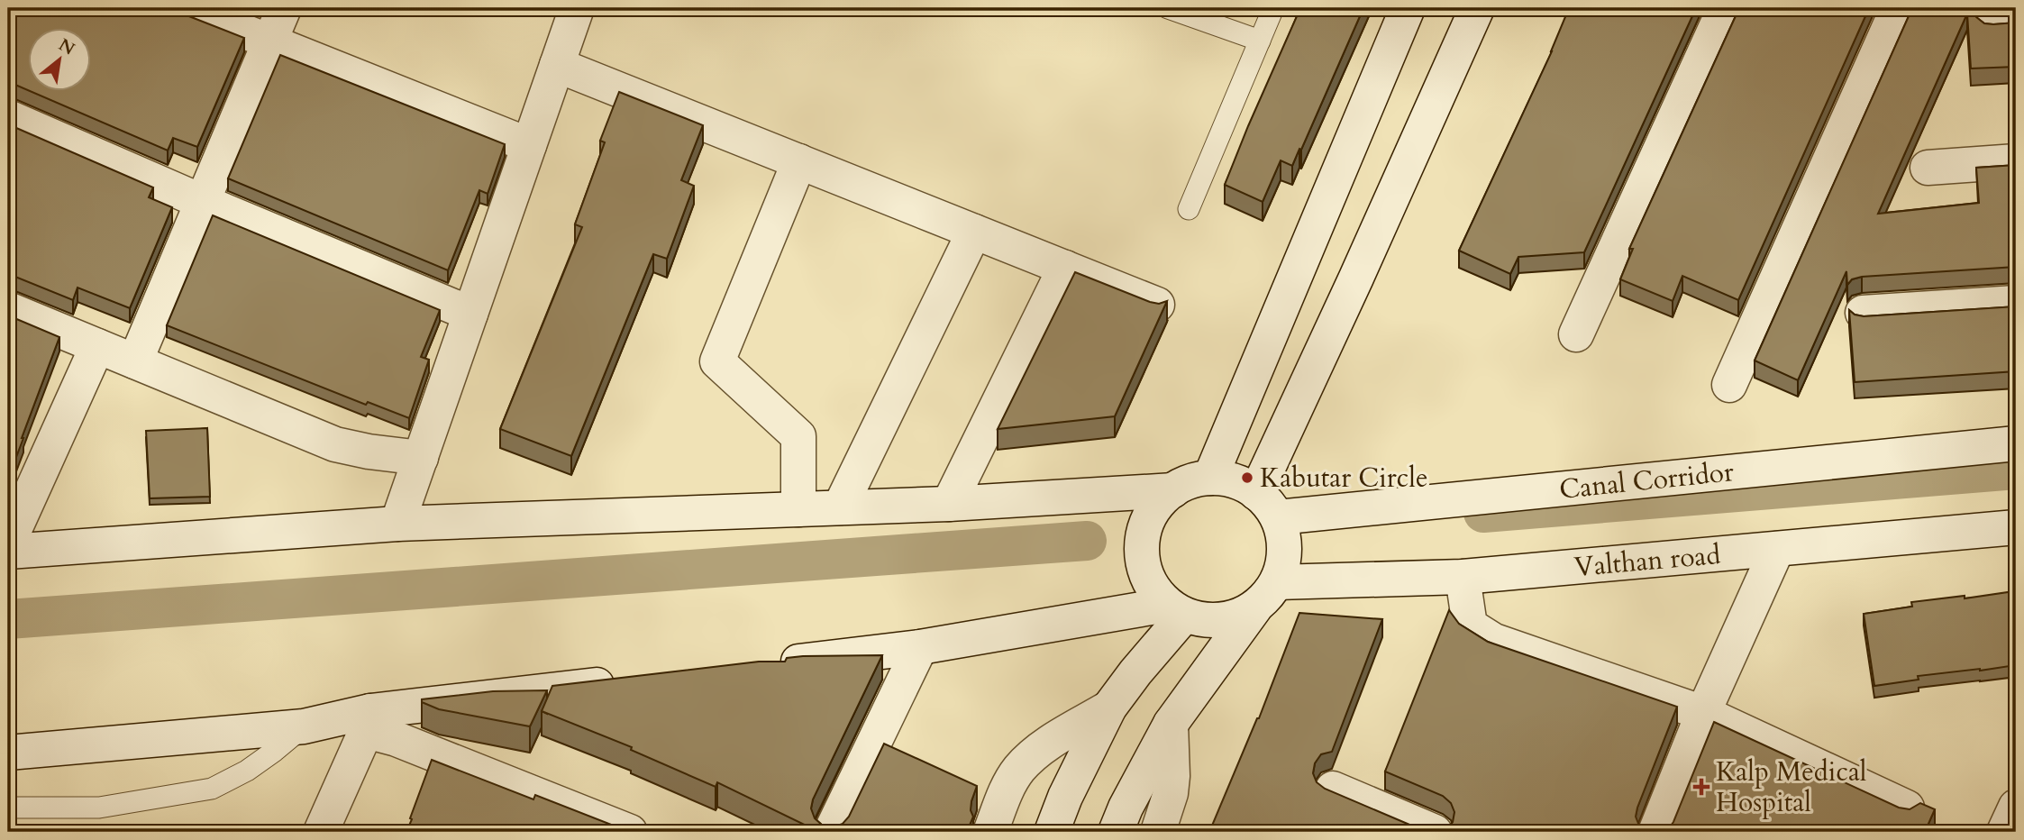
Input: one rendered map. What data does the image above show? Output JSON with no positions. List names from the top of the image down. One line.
{"streets":{"street":["Canal Corridor","Valthan road"]},"crossings":[["Canal Corridor","Valthan road"]],"places":{"other":["Kabutar Circle"],"health":["Kalp Medical Hospital"]},"north":"top right"}
